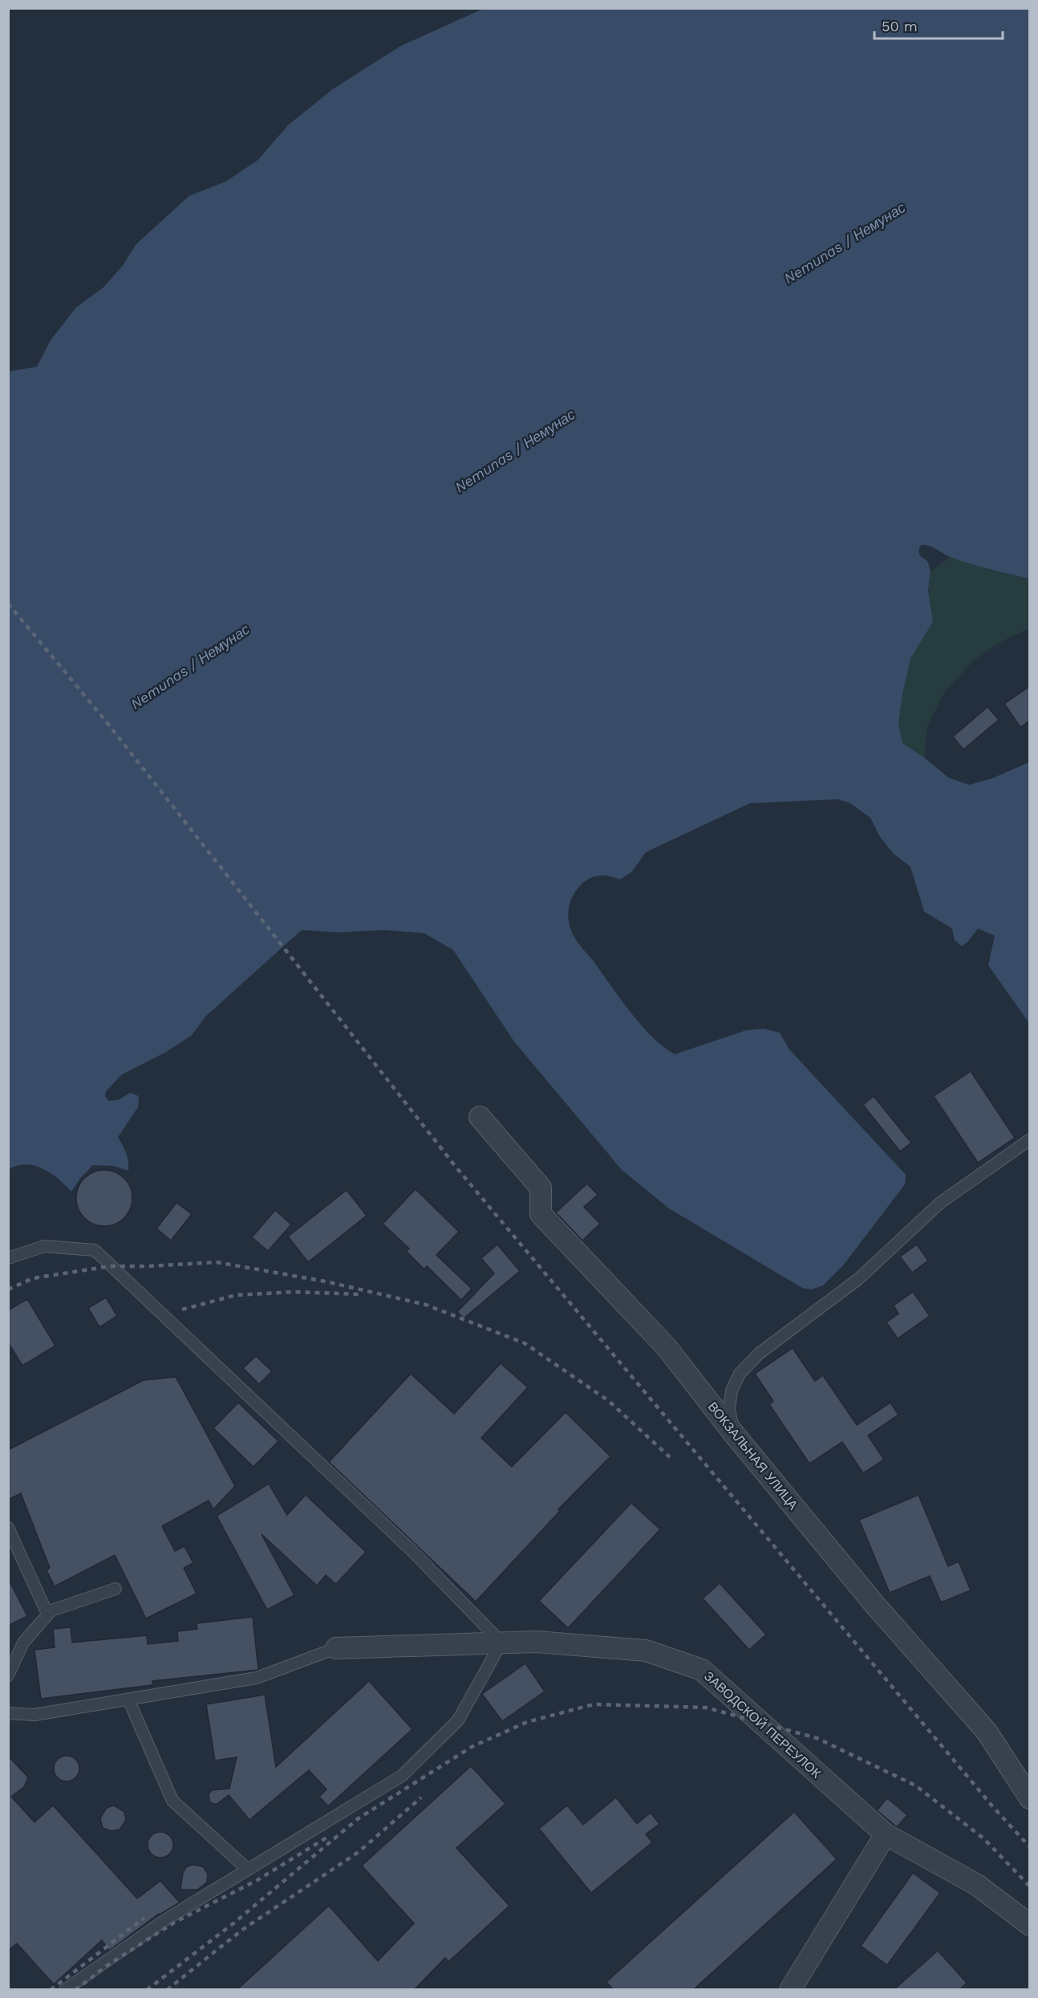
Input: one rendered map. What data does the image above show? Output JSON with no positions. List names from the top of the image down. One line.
{"streets":{"street":["ВОКЗАЛЬНАЯ УЛИЦА","ЗАВОДСКОЙ ПЕРЕУЛОК"]},"water":["Nemunas / Немунас"],"scale_bar":"50 m"}
